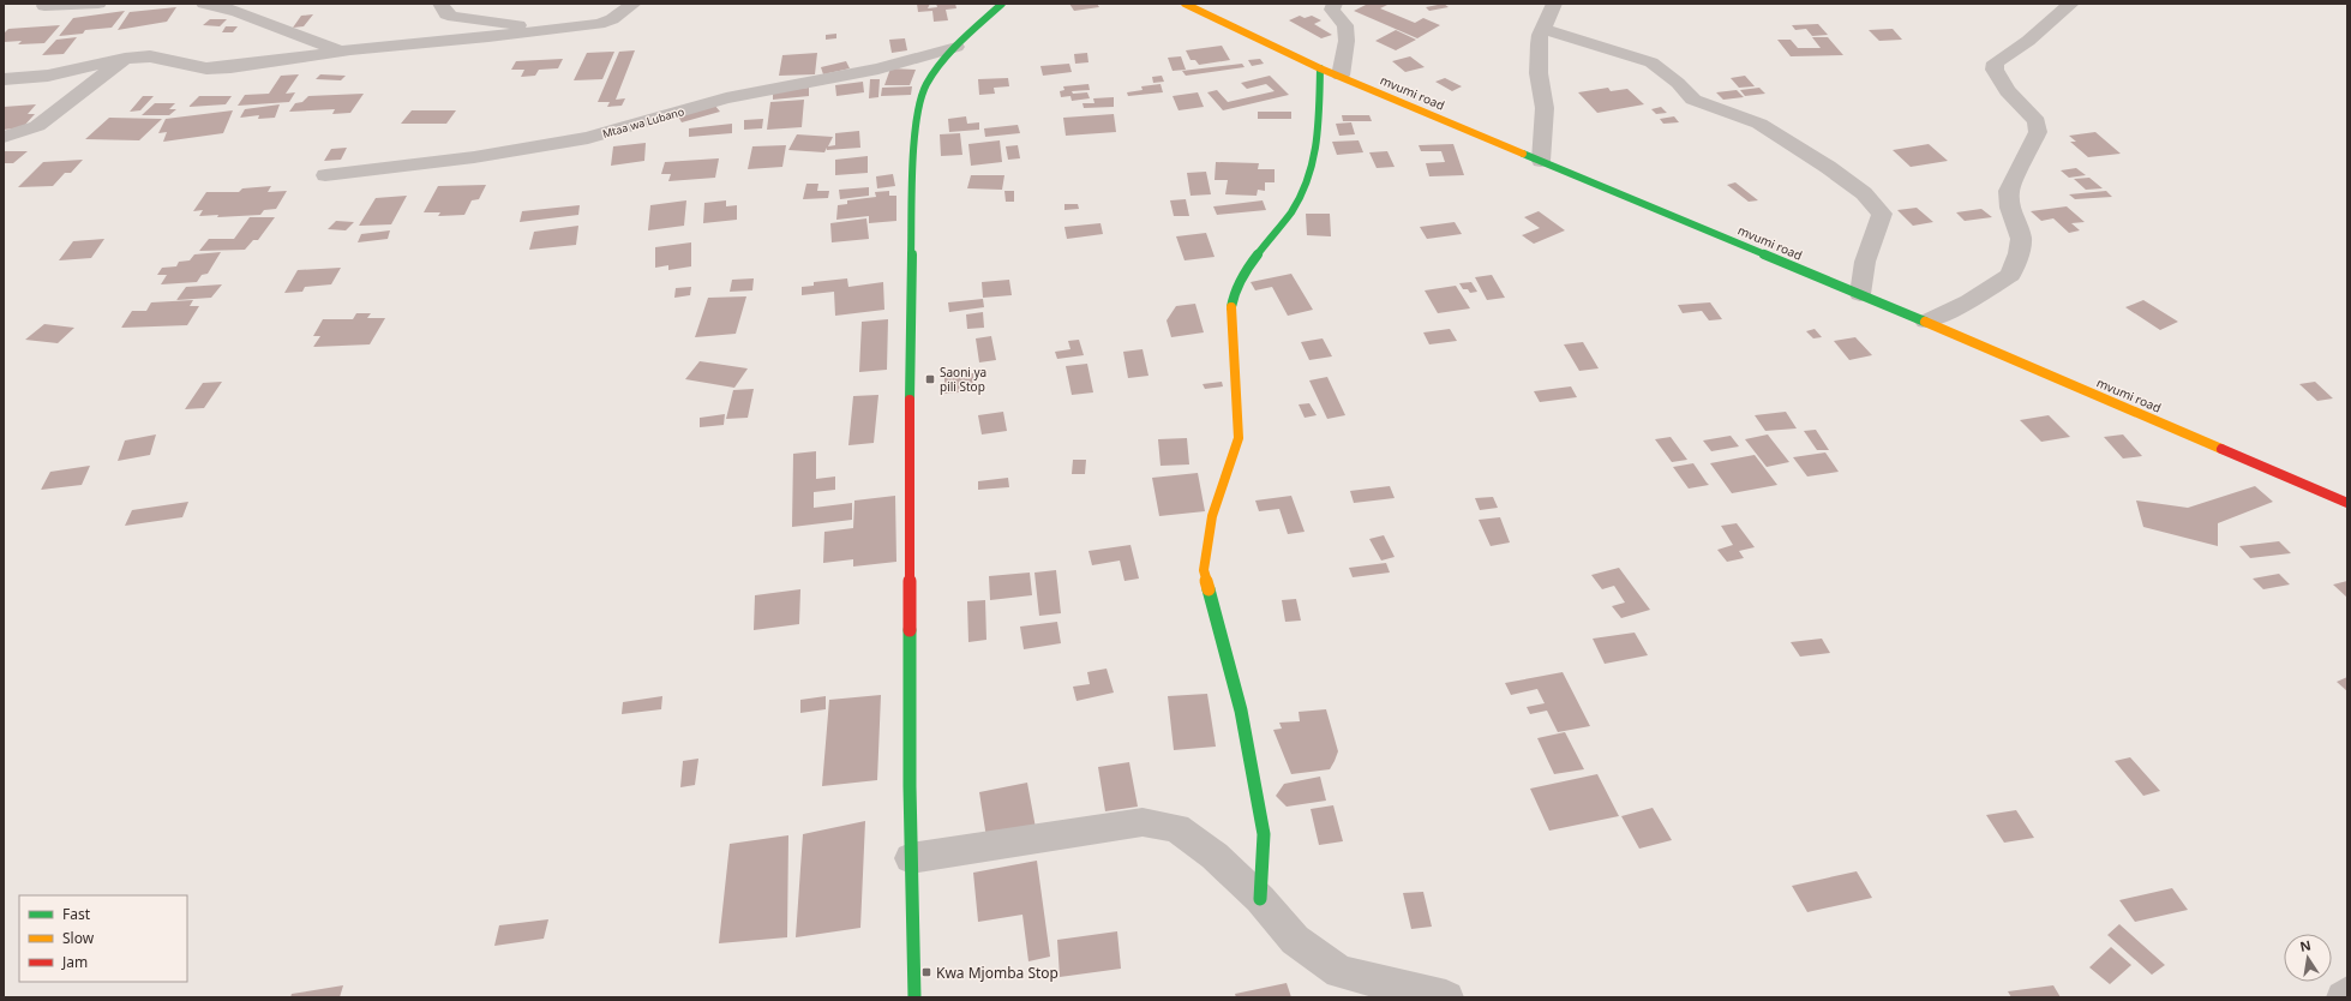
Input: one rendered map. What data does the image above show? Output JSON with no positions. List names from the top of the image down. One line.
{"streets":{"street":["mvumi road","Mtaa wa Lubano"]},"places":{"transit":["Saoni ya pili Stop","Kwa Mjomba Stop"]},"legend":["Fast","Slow","Jam"],"north":"top"}
